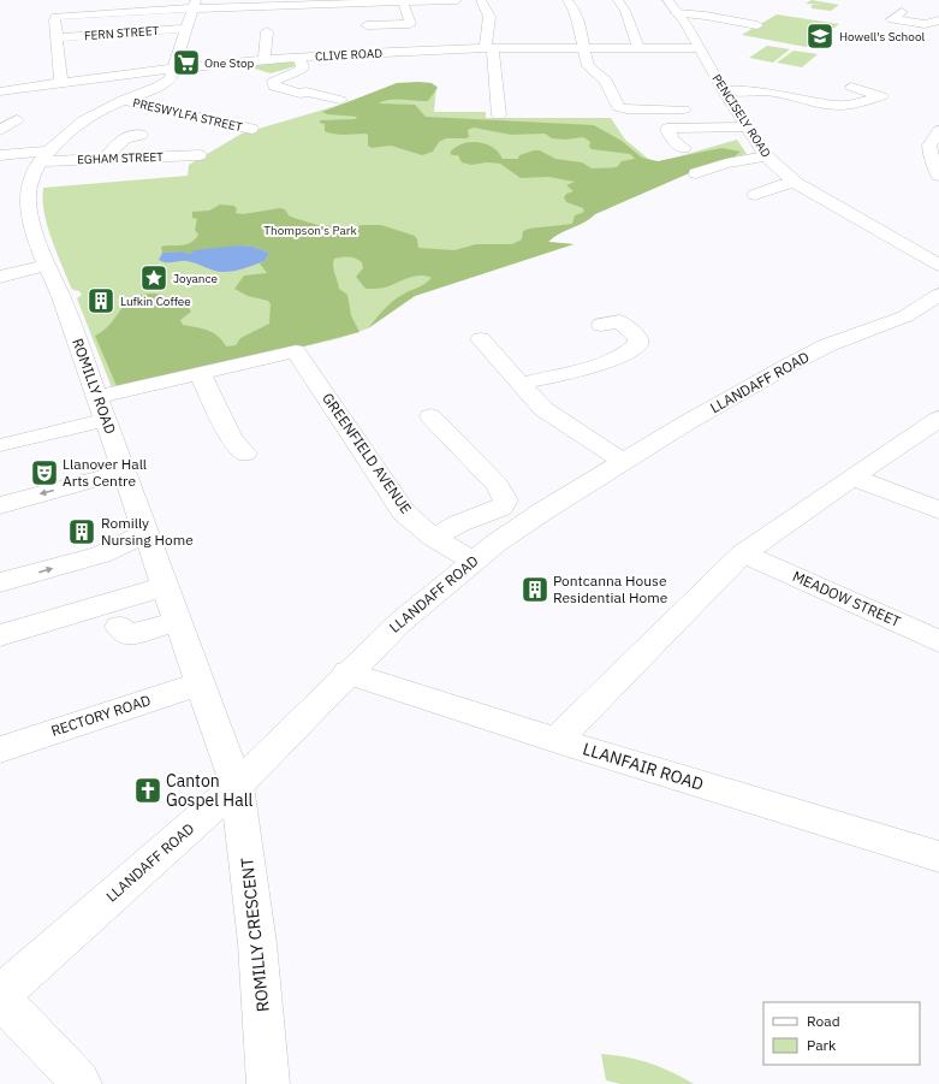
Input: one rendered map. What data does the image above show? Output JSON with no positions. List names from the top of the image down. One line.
{"streets":{"street":["FERN STREET","CLIVE ROAD","PRESWYLFA STREET","PENCISELY ROAD","EGHAM STREET","LLANDAFF ROAD","ROMILLY ROAD","GREENFIELD AVENUE","MEADOW STREET","RECTORY ROAD","LLANFAIR ROAD","ROMILLY CRESCENT"]},"crossings":[["CLIVE ROAD","PENCISELY ROAD"],["CLIVE ROAD","ROMILLY ROAD"],["PRESWYLFA STREET","ROMILLY ROAD"],["EGHAM STREET","ROMILLY ROAD"],["LLANDAFF ROAD","ROMILLY ROAD"],["LLANDAFF ROAD","GREENFIELD AVENUE"],["LLANDAFF ROAD","LLANFAIR ROAD"],["LLANDAFF ROAD","ROMILLY CRESCENT"],["ROMILLY ROAD","RECTORY ROAD"],["ROMILLY ROAD","ROMILLY CRESCENT"]],"parks":["Thompson's Park"],"places":{"school or university":["Howell's School"],"supermarket":["One Stop"],"place":["Joyance"],"building":["Lufkin Coffee","Romilly Nursing Home","Pontcanna House Residential Home"],"theatre":["Llanover Hall Arts Centre"],"church":["Canton Gospel Hall"]},"legend":["Road","Park"]}
